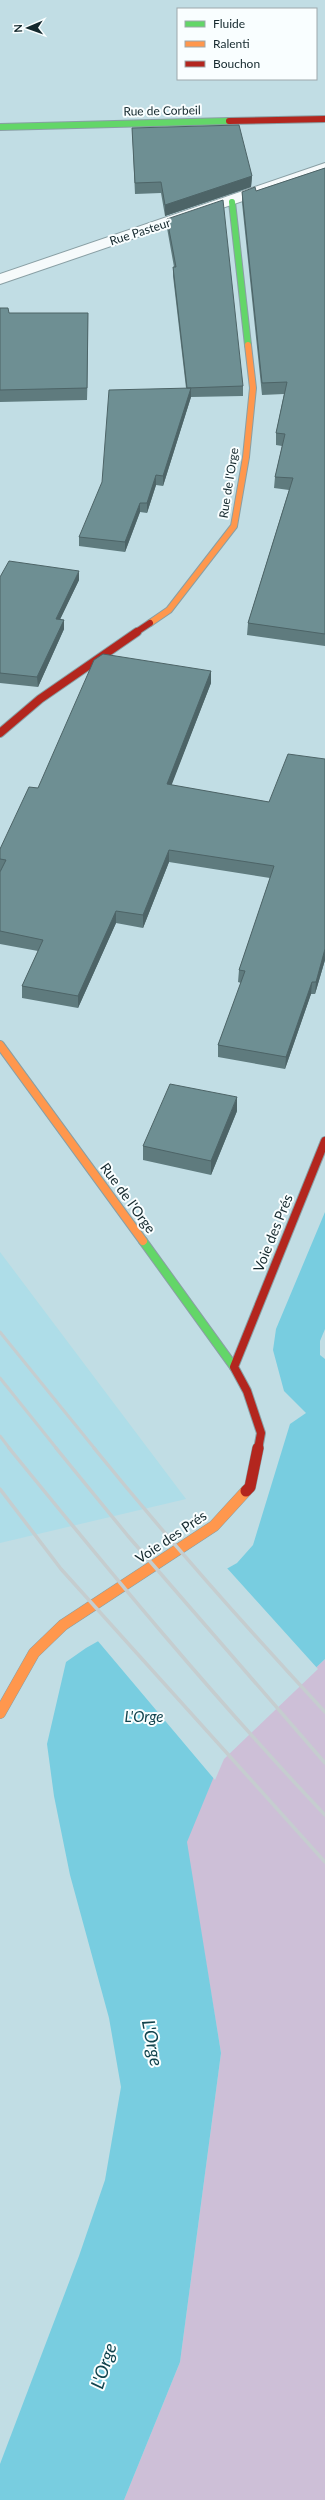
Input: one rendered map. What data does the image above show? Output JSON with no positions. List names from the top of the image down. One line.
{"streets":{"street":["Rue de Corbeil","Rue Pasteur","Rue de l'Orge","Voie des Prés"]},"crossings":[["Rue Pasteur","Rue de l'Orge"],["Rue de l'Orge","Voie des Prés"]],"water":["L'Orge"],"legend":["Fluide","Ralenti","Bouchon"],"north":"left"}
